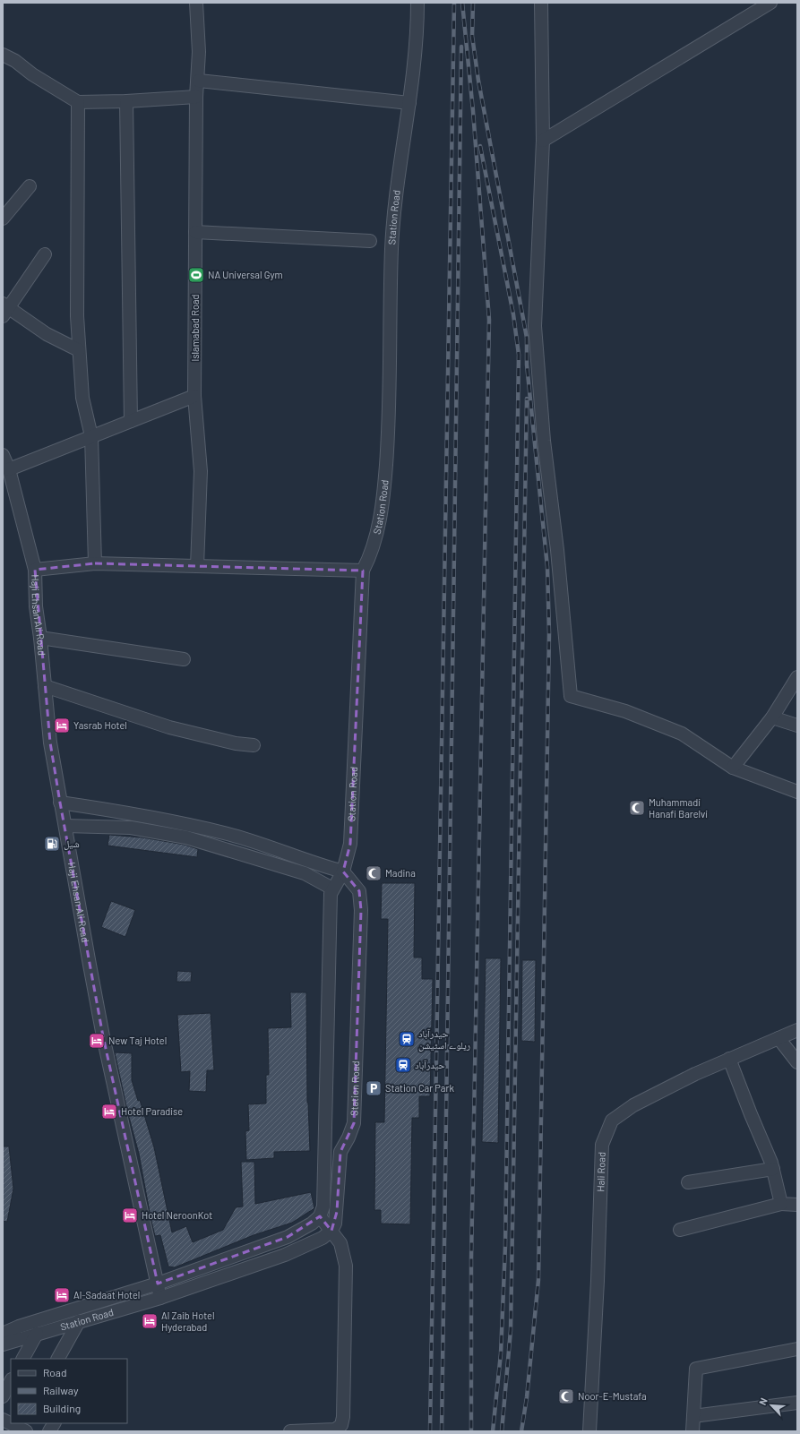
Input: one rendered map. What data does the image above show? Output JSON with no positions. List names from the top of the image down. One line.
{"streets":{"street":["Station Road","Islamabad Road","Haji Ehsan Ali Road","Hali Road"]},"crossings":[["Station Road","Haji Ehsan Ali Road"]],"places":{"sports":["NA Universal Gym"],"hotel":["Yasrab Hotel","New Taj Hotel","Hotel Paradise","Hotel NeroonKot","Al-Sadaat Hotel","Al Zaib Hotel Hyderabad"],"mosque":["Muhammadi Hanafi Barelvi","Madina","Noor-E-Mustafa"],"fuel station":["شیل"],"station":["حیدرآباد ریلوے اسٹیشن","حیدرآباد"],"parking":["Station Car Park"]},"legend":["Road","Railway","Building"],"north":"top left"}
